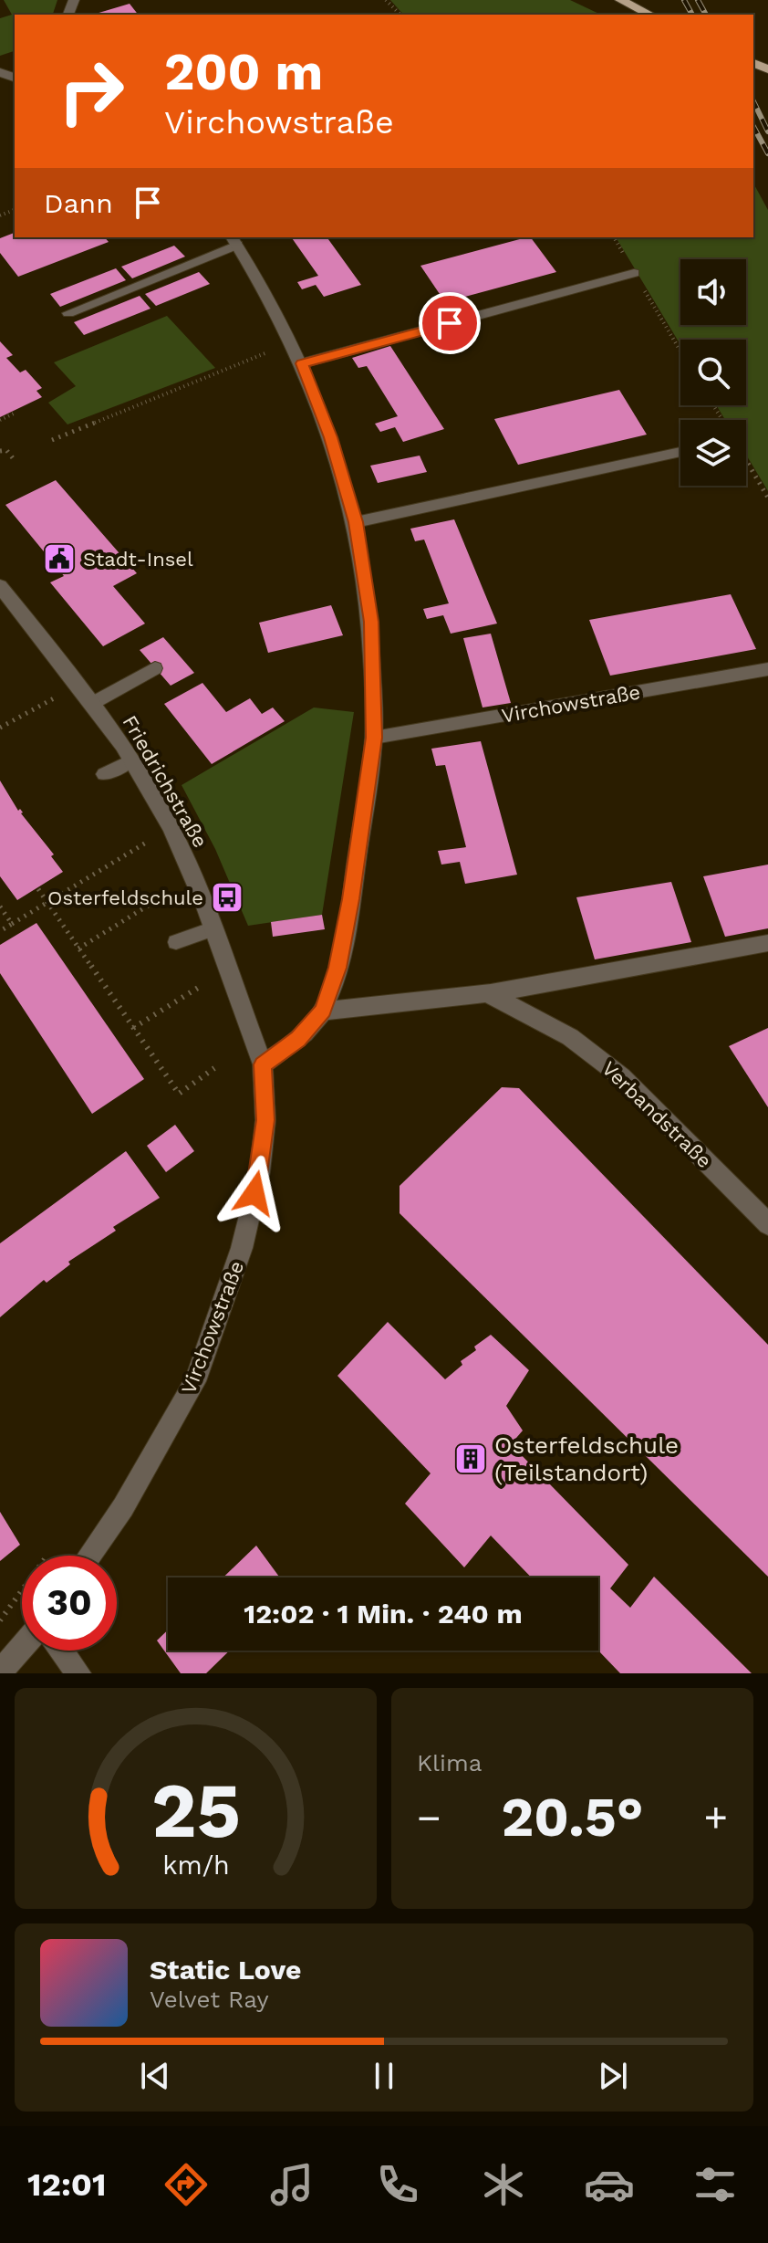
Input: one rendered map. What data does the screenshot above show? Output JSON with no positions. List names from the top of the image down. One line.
{"streets":{"street":["Virchowstraße","Friedrichstraße","Verbandstraße"]},"crossings":[["Virchowstraße","Friedrichstraße"]],"places":{"public building":["Stadt-Insel"],"bus stop":["Osterfeldschule"],"building":["Osterfeldschule (Teilstandort)"]},"page":{"turn":["200 m","Virchowstraße"],"then":"Dann","limit":"30","trip":"12:02 · 1 Min. · 240 m","tile":"Klima","heat":["−","20.5°","+"],"song":["Static Love","Velvet Ray"],"tabs":"12:01","gauge":["25","km/h"]}}
